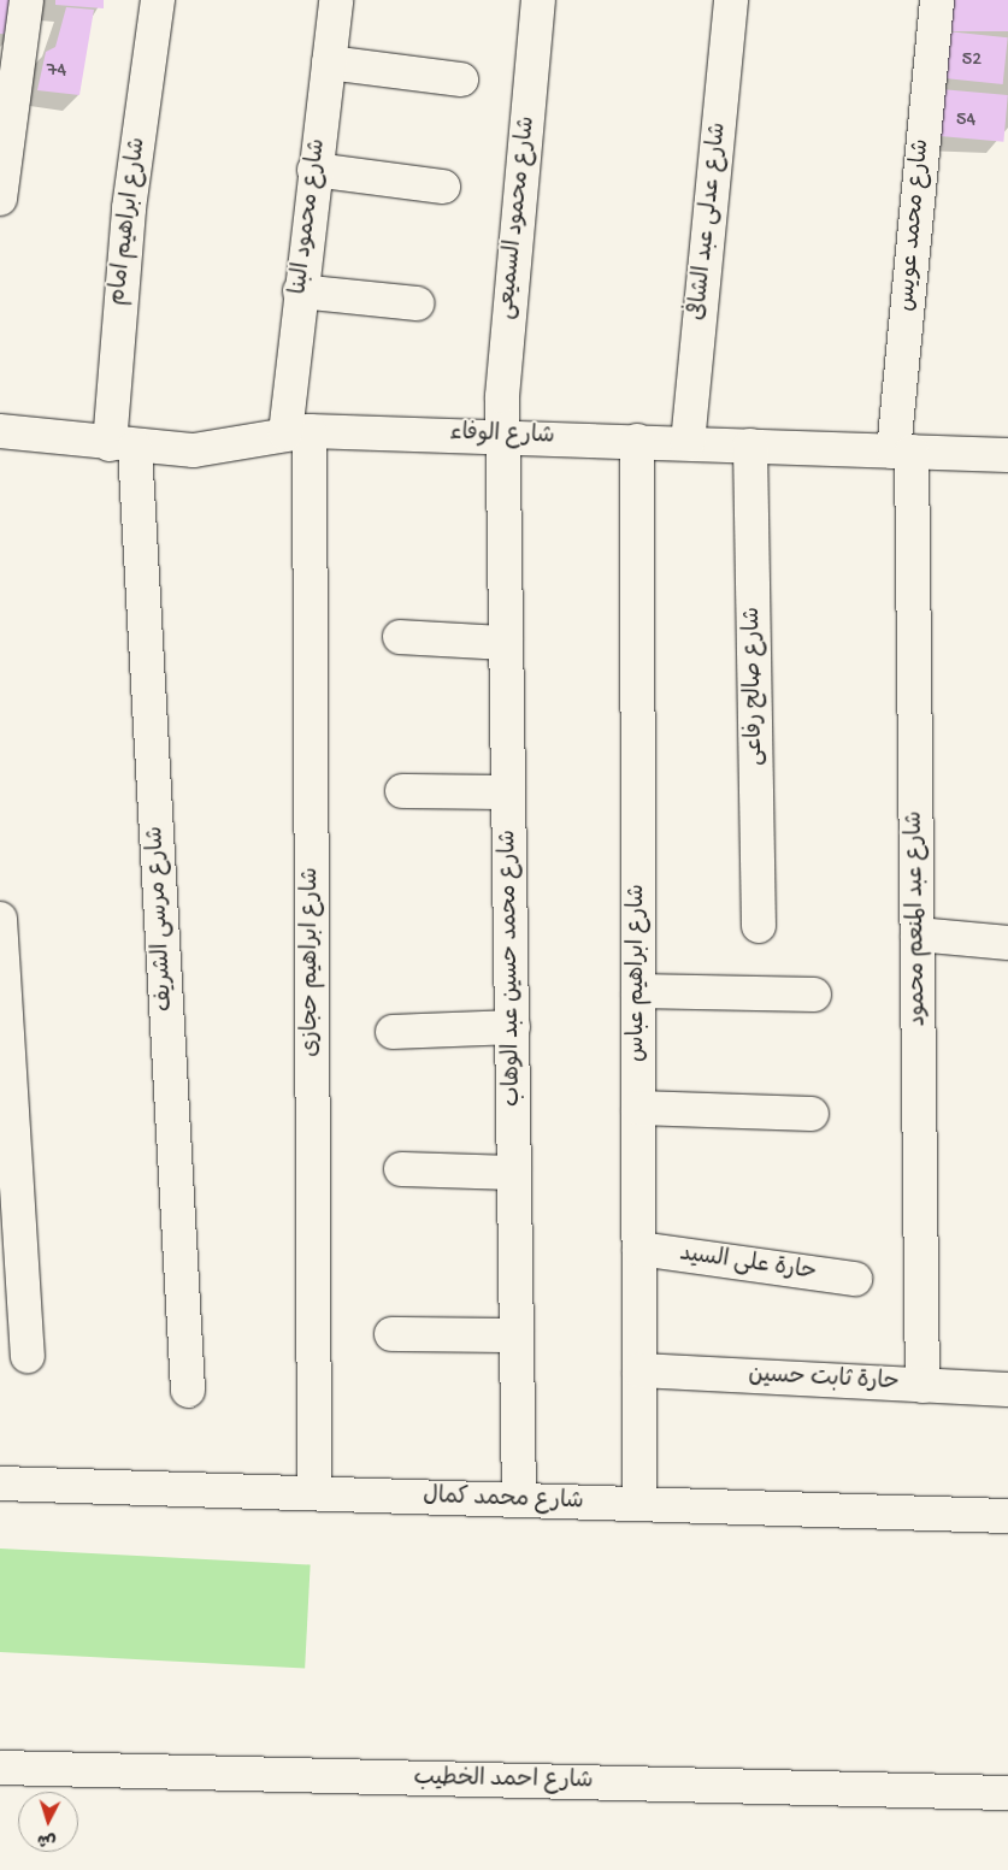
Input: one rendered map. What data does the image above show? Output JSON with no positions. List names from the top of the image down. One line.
{"streets":{"street":["شارع محمود البنا","شارع محمود السميعى","شارع ابراهيم امام","شارع عدلى عبد الشافى","شارع محمد عويس","شارع الوفاء","شارع صالح رفاعى","شارع مرسى الشريف","شارع عبد المنعم محمود","شارع ابراهيم حجازى","شارع محمد حسين عبد الوهاب","شارع ابراهيم عباس","حارة على السيد","حارة ثابت حسين","شارع محمد كمال","شارع احمد الخطيب"]},"crossings":[["شارع محمود البنا","شارع الوفاء"],["شارع محمود البنا","شارع ابراهيم حجازى"],["شارع محمود السميعى","شارع الوفاء"],["شارع محمود السميعى","شارع محمد حسين عبد الوهاب"],["شارع ابراهيم امام","شارع الوفاء"],["شارع ابراهيم امام","شارع مرسى الشريف"],["شارع عدلى عبد الشافى","شارع الوفاء"],["شارع محمد عويس","شارع الوفاء"],["شارع محمد عويس","شارع عبد المنعم محمود"],["شارع الوفاء","شارع صالح رفاعى"],["شارع الوفاء","شارع مرسى الشريف"],["شارع الوفاء","شارع عبد المنعم محمود"],["شارع الوفاء","شارع ابراهيم حجازى"],["شارع الوفاء","شارع محمد حسين عبد الوهاب"],["شارع الوفاء","شارع ابراهيم عباس"],["شارع عبد المنعم محمود","حارة ثابت حسين"],["شارع ابراهيم حجازى","شارع محمد كمال"],["شارع محمد حسين عبد الوهاب","شارع محمد كمال"],["شارع ابراهيم عباس","حارة على السيد"],["شارع ابراهيم عباس","حارة ثابت حسين"],["شارع ابراهيم عباس","شارع محمد كمال"]],"house_numbers":["52","74","54"],"north":"bottom"}
